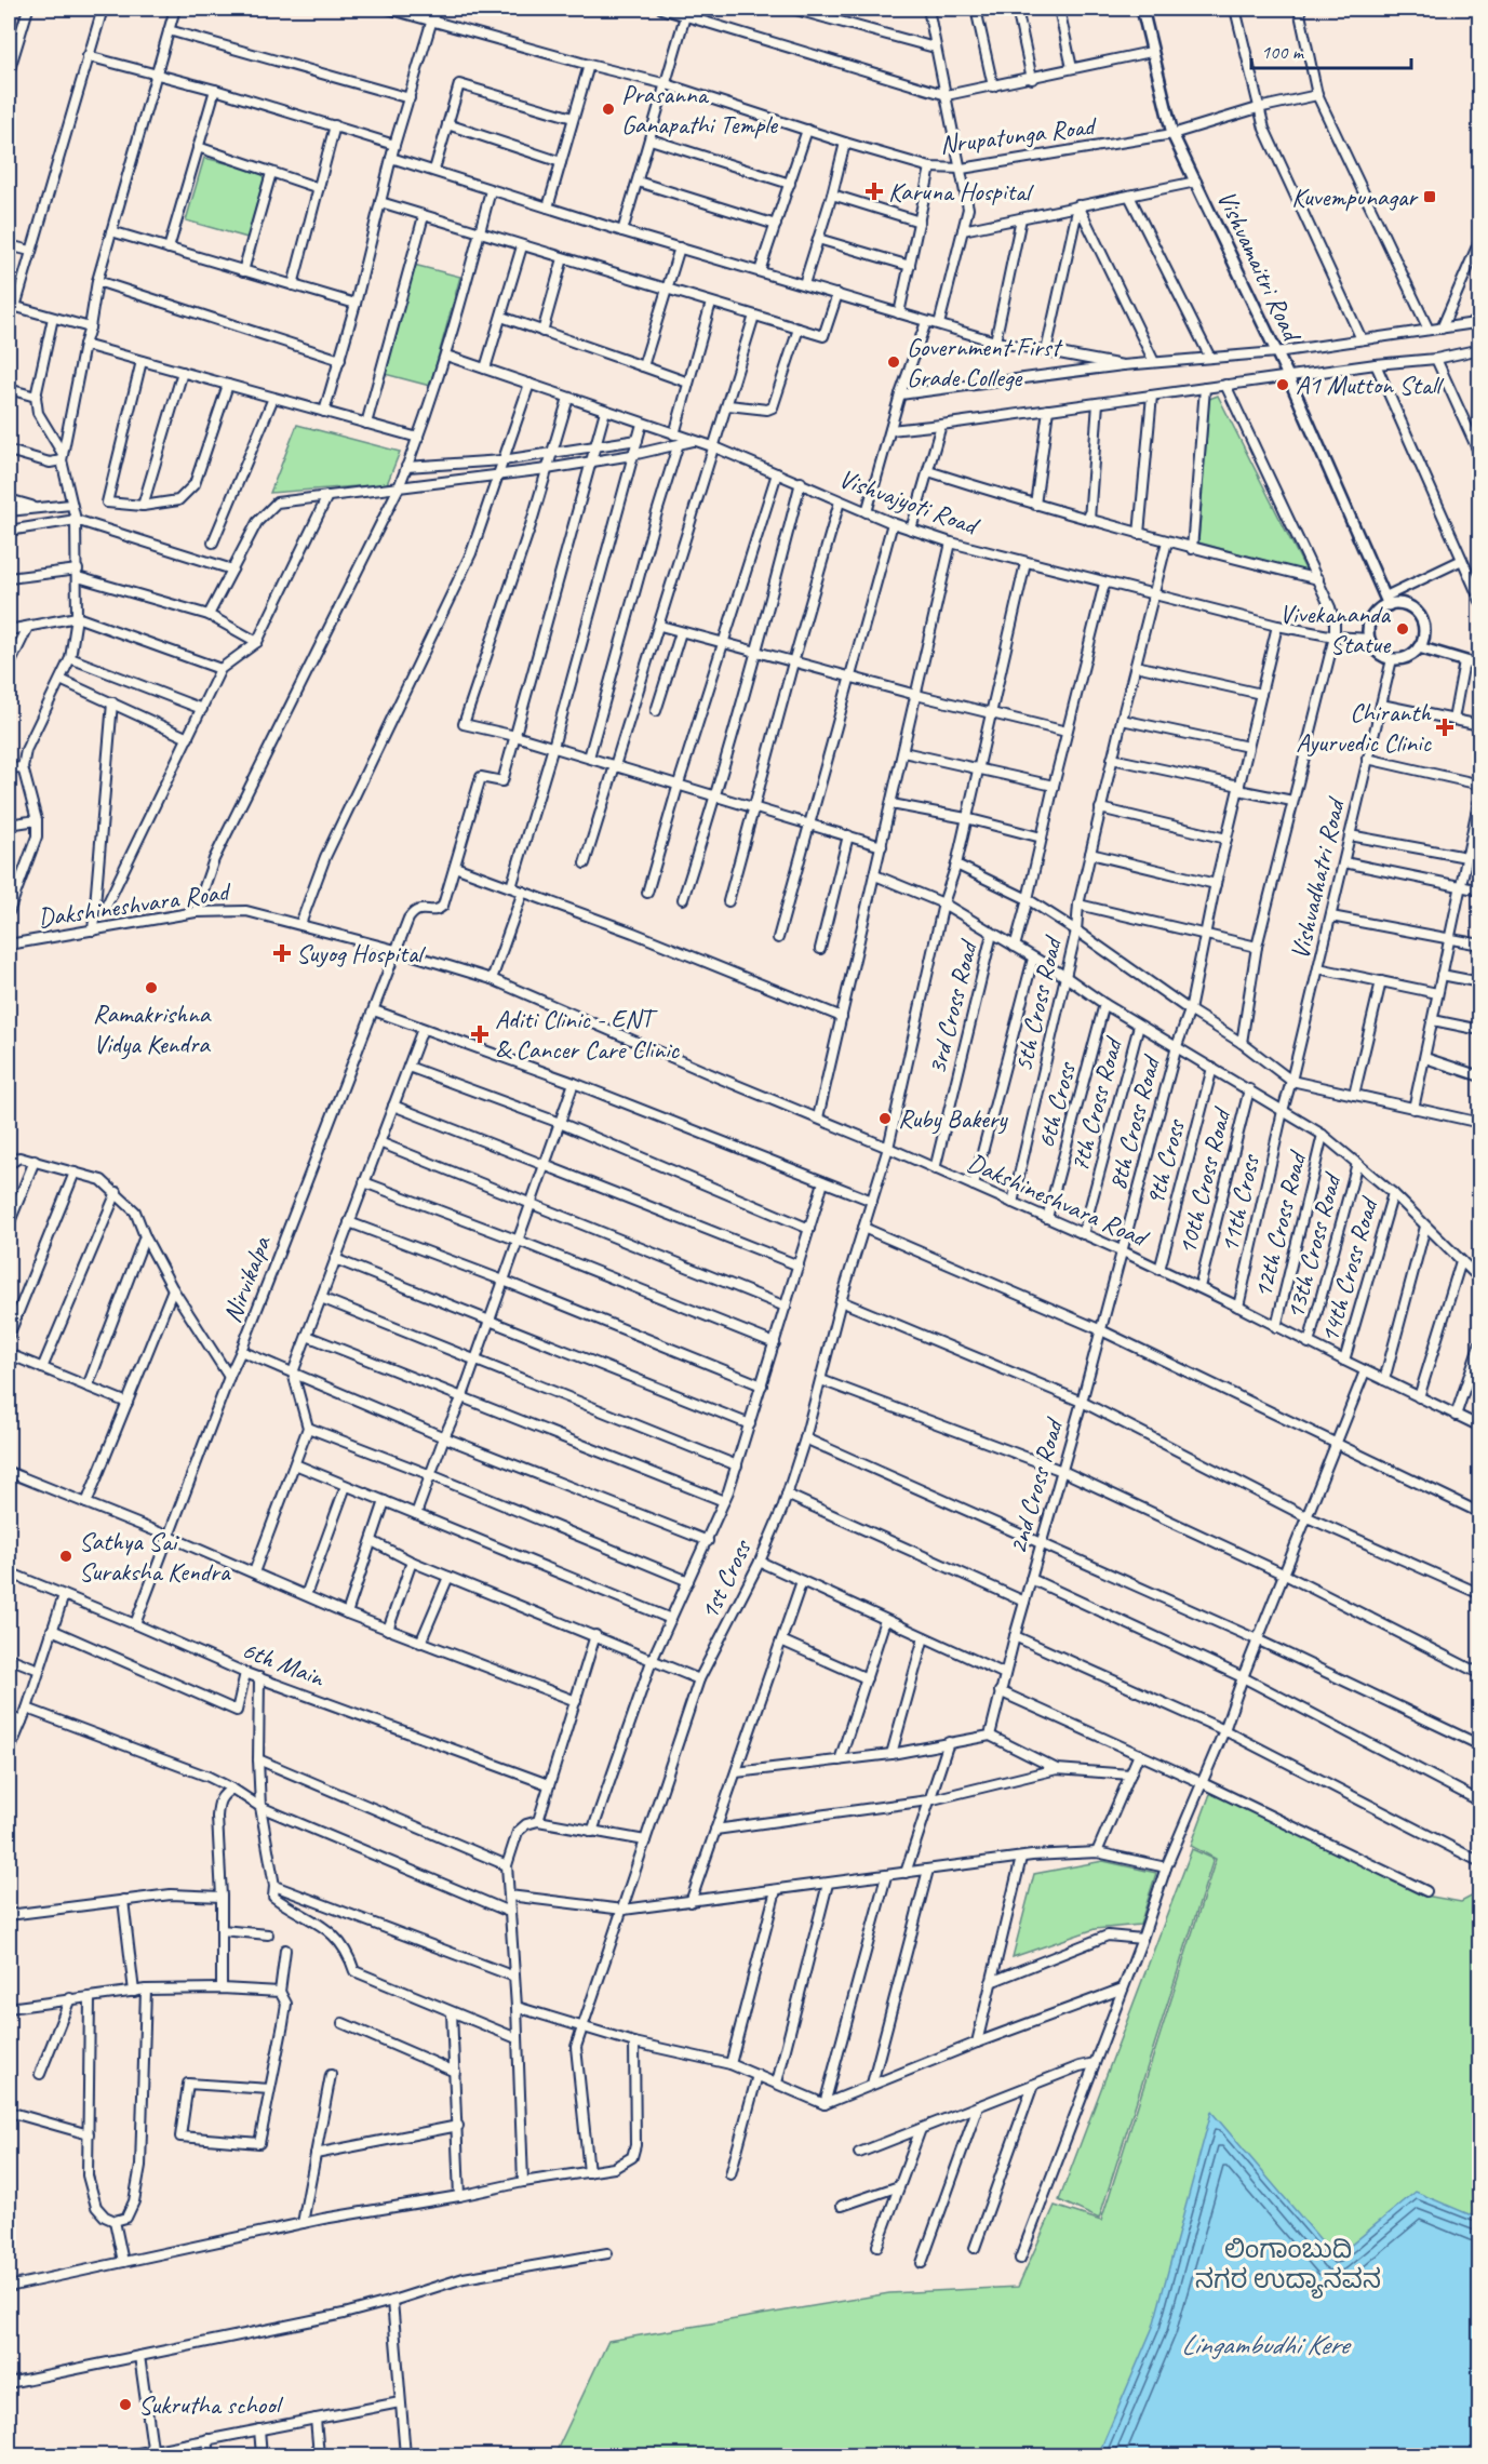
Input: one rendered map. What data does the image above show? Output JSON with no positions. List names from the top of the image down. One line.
{"streets":{"street":["Nrupatunga Road","Vishvamaitri Road","Vishvajyoti Road","Vishvadhatri Road","Dakshineshvara Road","5th Cross Road","3rd Cross Road","6th Cross","7th Cross Road","8th Cross Road","9th Cross","10th Cross Road","11th Cross","12th Cross Road","13th Cross Road","14th Cross Road","Nirvikalpa","2nd Cross Road","1st Cross","6th Main"]},"crossings":[["Nrupatunga Road","Vishvamaitri Road"],["Vishvamaitri Road","Vishvajyoti Road"],["Vishvamaitri Road","Vishvadhatri Road"],["Vishvajyoti Road","Vishvadhatri Road"],["Vishvajyoti Road","5th Cross Road"],["Vishvajyoti Road","8th Cross Road"],["Vishvajyoti Road","1st Cross"],["Vishvadhatri Road","11th Cross"],["Dakshineshvara Road","5th Cross Road"],["Dakshineshvara Road","3rd Cross Road"],["Dakshineshvara Road","6th Cross"],["Dakshineshvara Road","7th Cross Road"],["Dakshineshvara Road","8th Cross Road"],["Dakshineshvara Road","9th Cross"],["Dakshineshvara Road","10th Cross Road"],["Dakshineshvara Road","11th Cross"],["Dakshineshvara Road","12th Cross Road"],["Dakshineshvara Road","13th Cross Road"],["Dakshineshvara Road","14th Cross Road"],["Dakshineshvara Road","Nirvikalpa"],["Dakshineshvara Road","2nd Cross Road"],["Dakshineshvara Road","1st Cross"],["8th Cross Road","2nd Cross Road"],["Nirvikalpa","6th Main"]],"water":["Lingambudhi Kere"],"parks":["ಲಿಂಗಾಂಬುದಿ ನಗರ ಉದ್ಯಾನವನ"],"places":{"other":["Prasanna Ganapathi Temple","Government First Grade College","A1 Mutton Stall","Vivekananda Statue","Ramakrishna Vidya Kendra","Ruby Bakery","Sathya Sai Suraksha Kendra","Sukrutha school"],"health":["Karuna Hospital","Chiranth Ayurvedic Clinic","Suyog Hospital","Aditi Clinic - ENT & Cancer Care Clinic"],"transit":["Kuvempunagar"]},"scale_bar":"100 m"}
